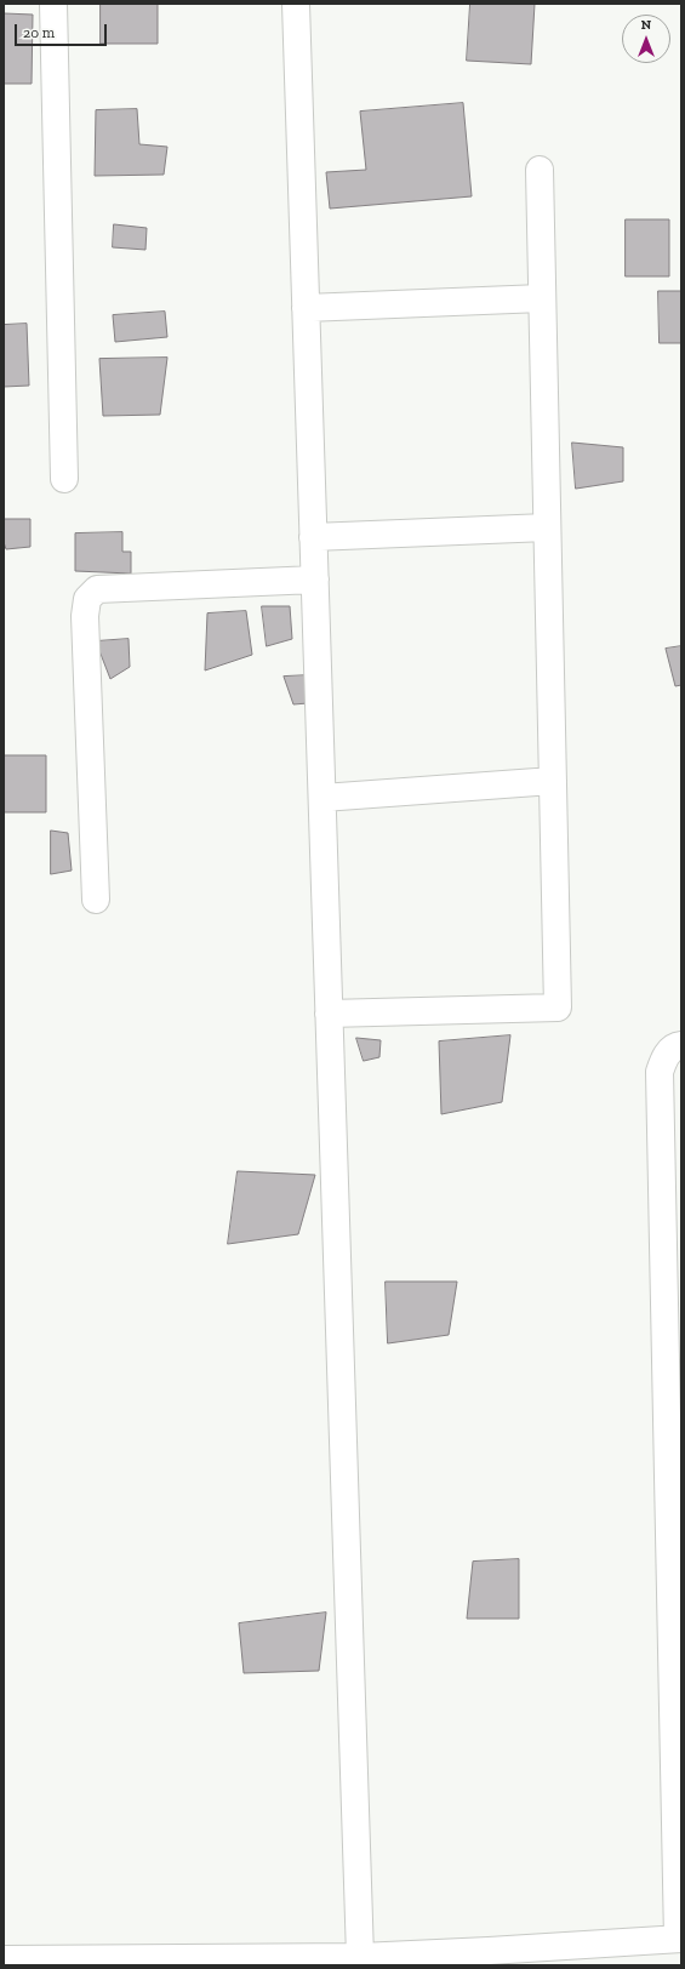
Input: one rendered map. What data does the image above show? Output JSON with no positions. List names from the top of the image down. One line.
{"scale_bar":"20 m","north":"top"}
